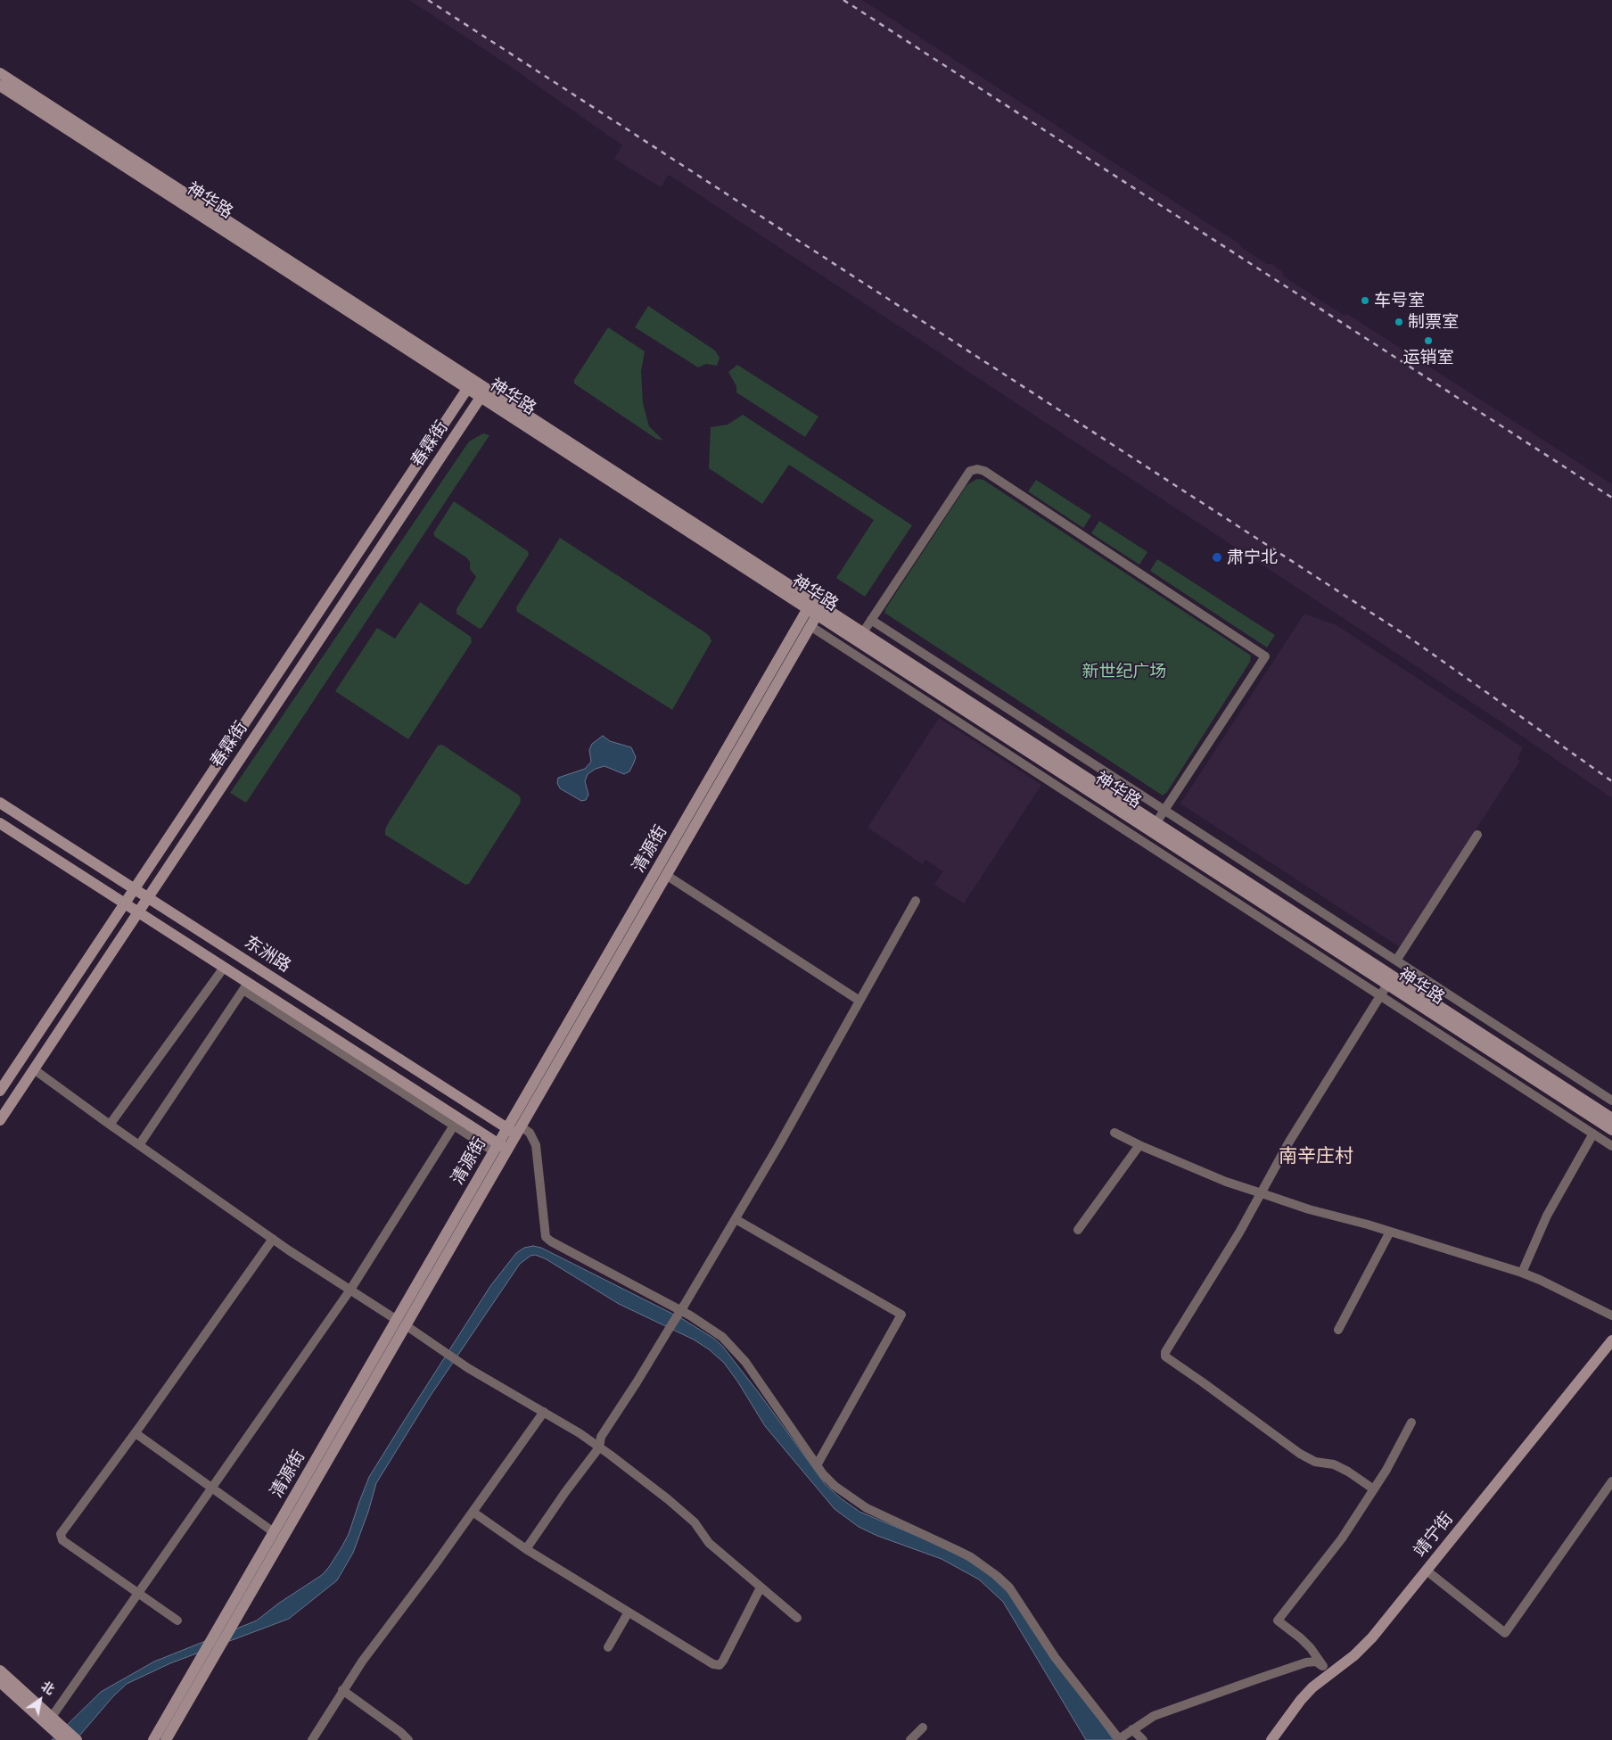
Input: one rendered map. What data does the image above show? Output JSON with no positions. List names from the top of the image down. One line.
{"streets":{"main road":["神华路","春霖街","清源街","东洲路","靖宁街"]},"crossings":[["神华路","春霖街"],["神华路","清源街"],["春霖街","东洲路"],["清源街","东洲路"]],"districts":["南辛庄村"],"parks":["新世纪广场"],"places":["车号室","制票室","运销室","肃宁北"],"north":"top right"}
